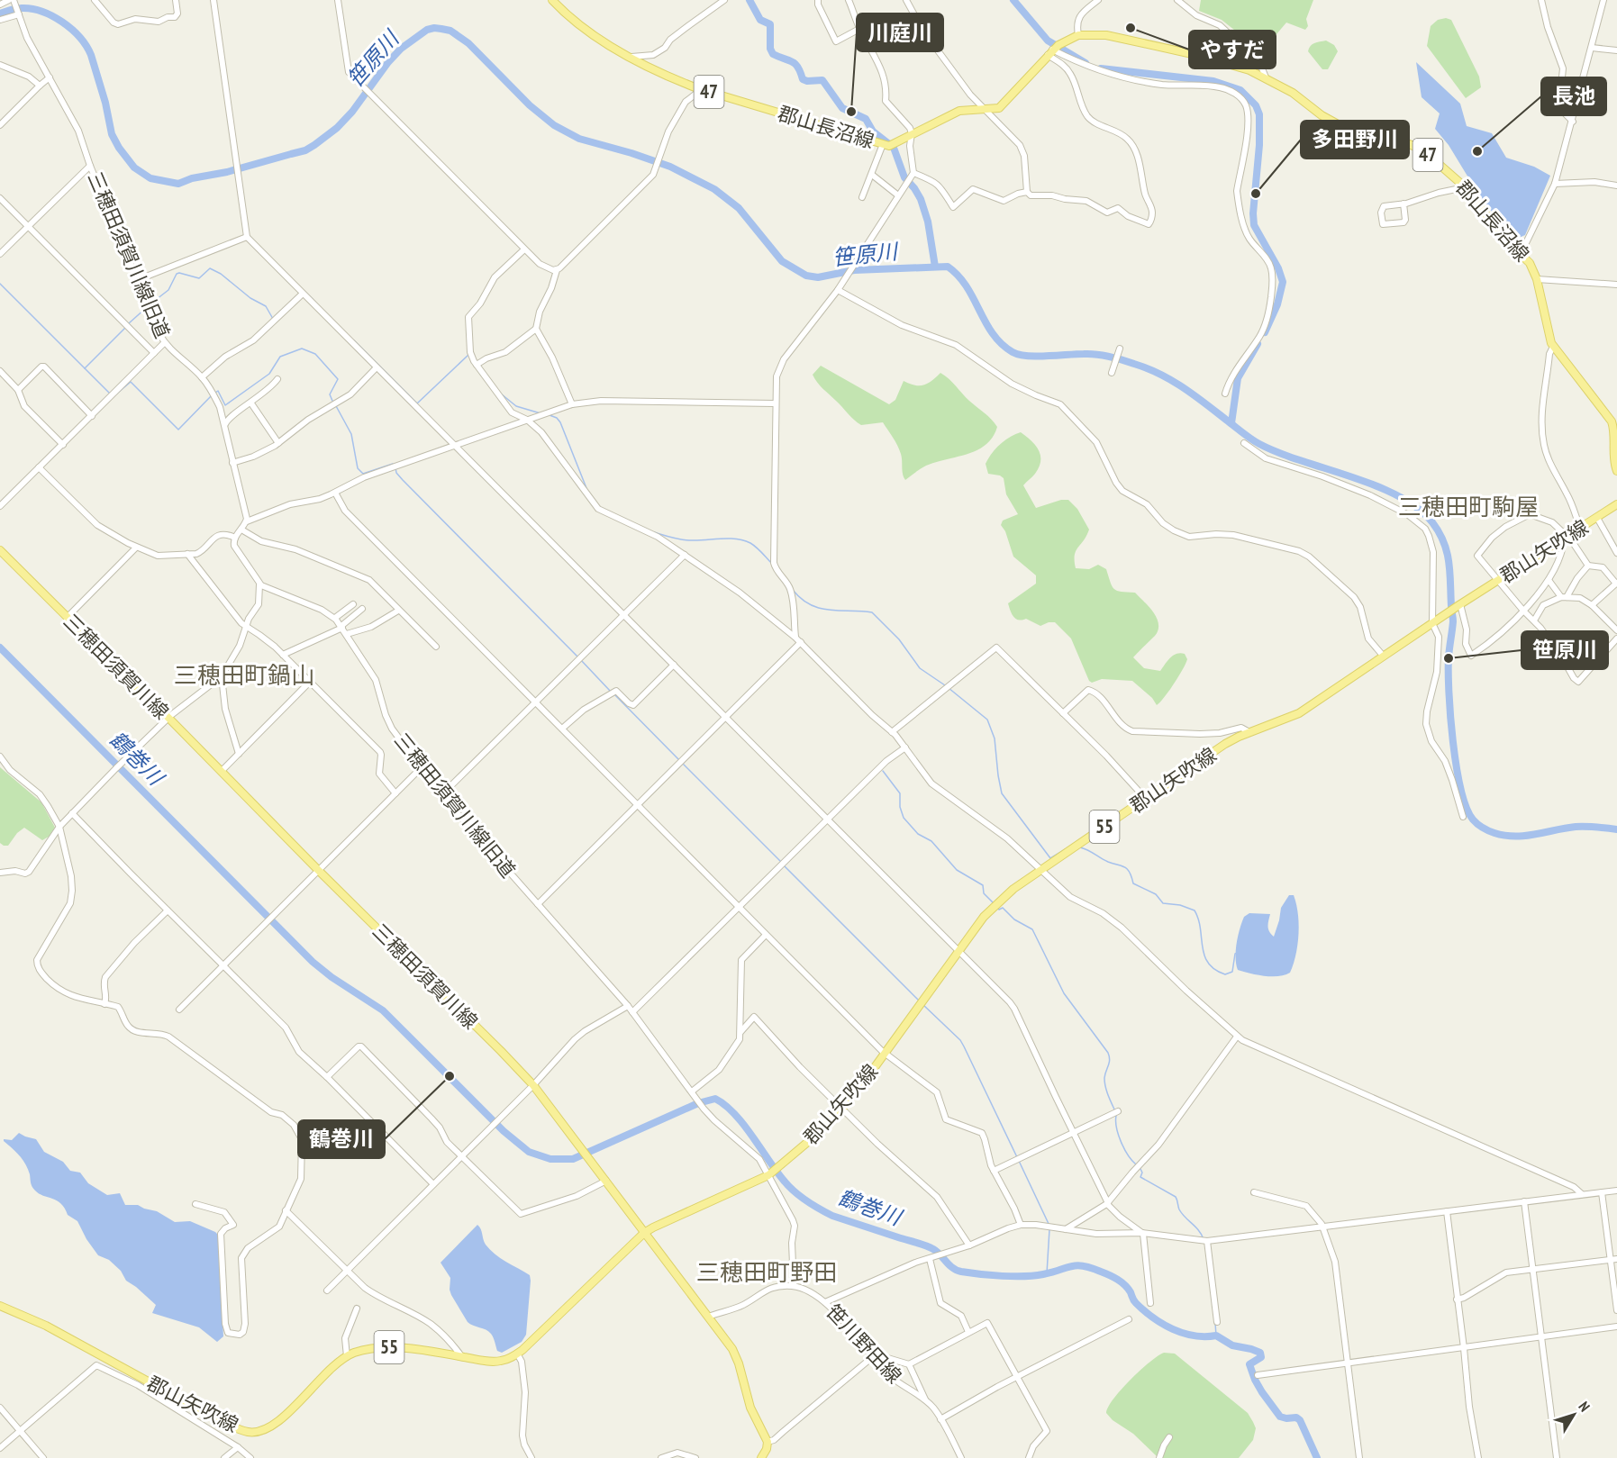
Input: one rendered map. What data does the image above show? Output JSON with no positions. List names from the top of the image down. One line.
{"streets":{"main road":["47","郡山長沼線","郡山矢吹線","三穂田須賀川線","55"],"street":["三穂田須賀川線旧道","笹川野田線"]},"crossings":[["三穂田須賀川線旧道","郡山矢吹線"],["三穂田須賀川線旧道","笹川野田線"],["郡山矢吹線","三穂田須賀川線"]],"districts":["三穂田町駒屋","三穂田町鍋山","三穂田町野田"],"water":["笹原川","鶴巻川"],"places":["やすだ","川庭川","長池","多田野川","笹原川","鶴巻川"],"north":"top right"}
